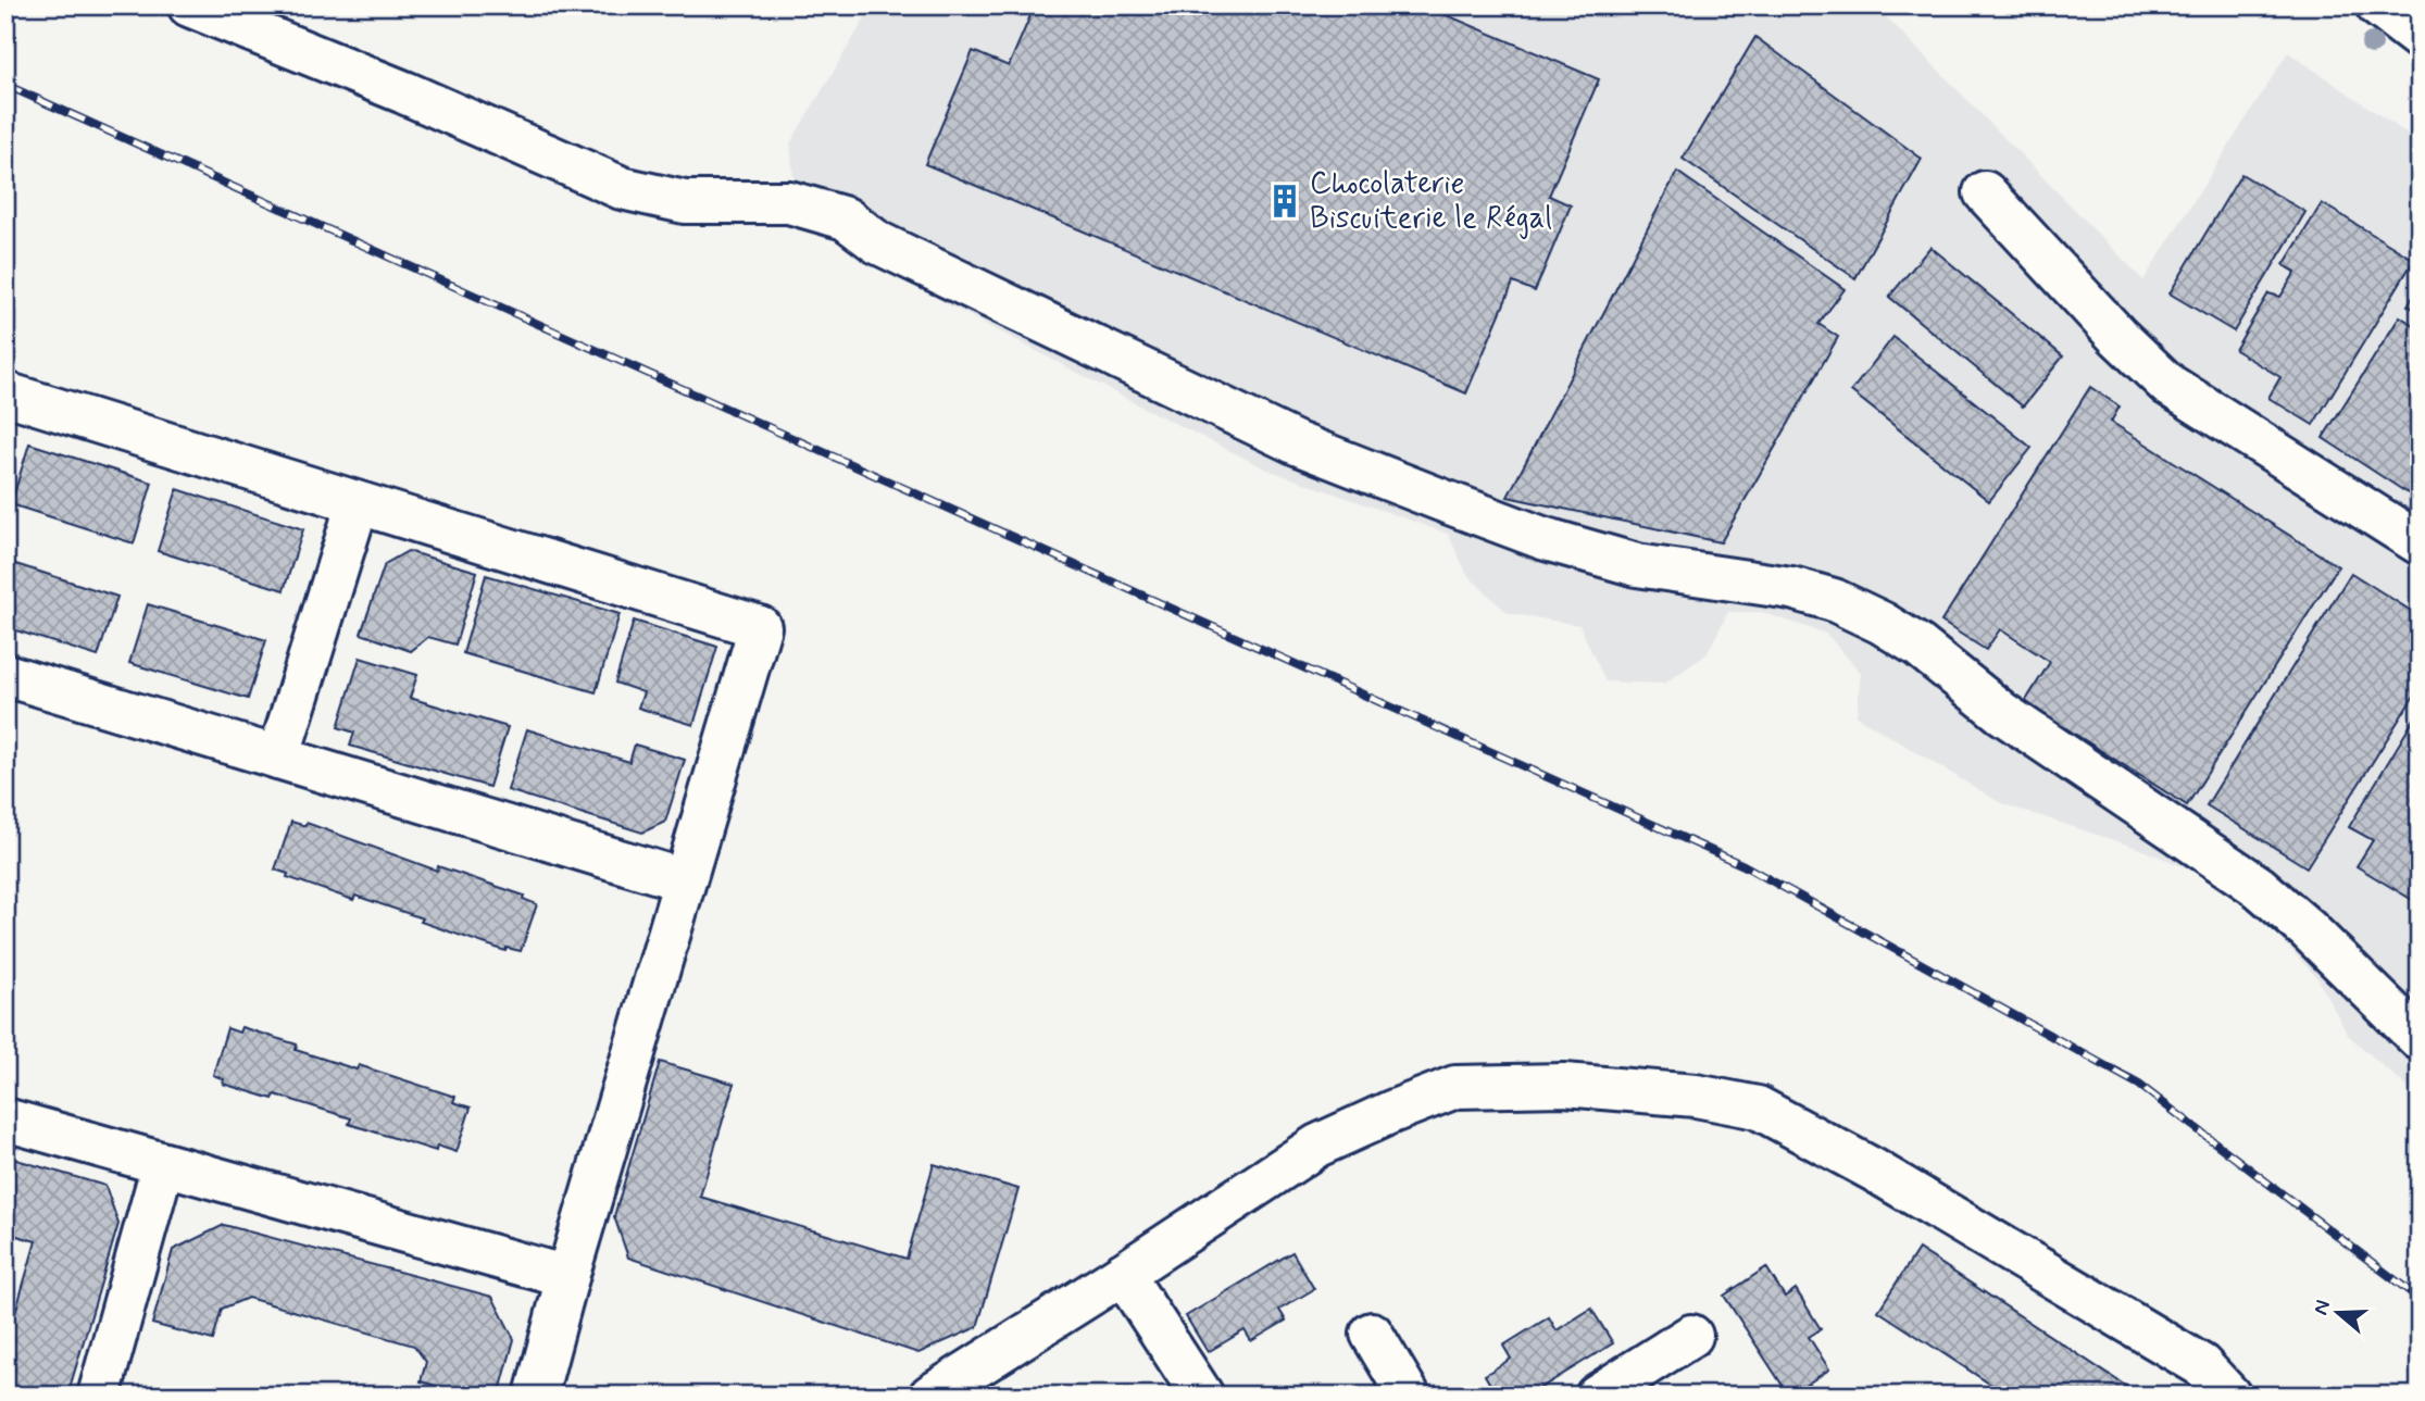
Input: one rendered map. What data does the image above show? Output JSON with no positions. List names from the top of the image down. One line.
{"places":{"building":["Chocolaterie Biscuiterie le Régal"]},"north":"left"}
